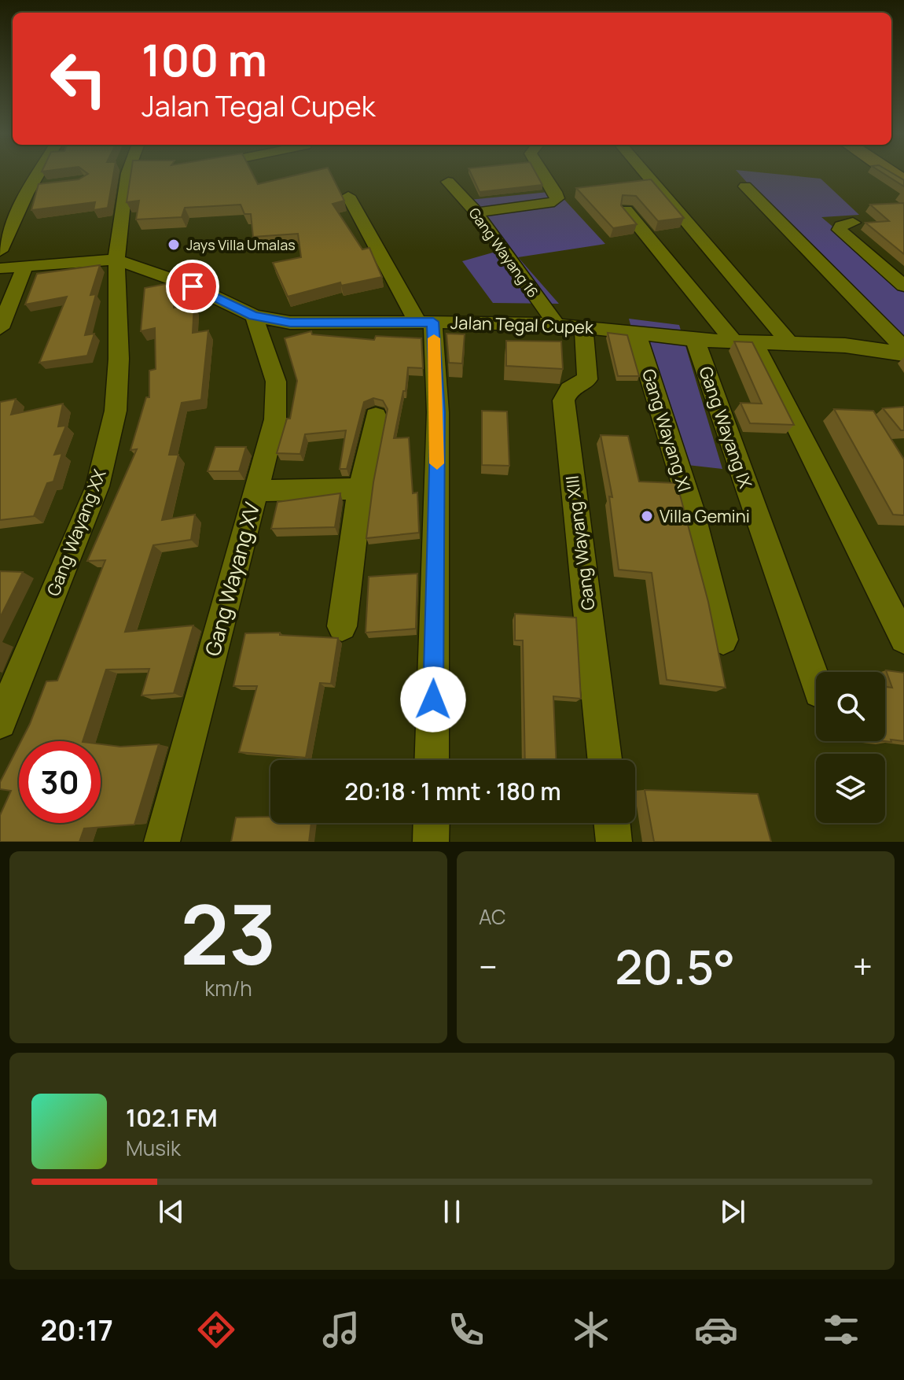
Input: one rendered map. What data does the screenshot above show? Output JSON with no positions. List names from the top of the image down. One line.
{"streets":{"street":["Gang Wayang 16","Jalan Tegal Cupek","Gang Wayang IX","Gang Wayang XI","Gang Wayang XX","Gang Wayang XIII","Gang Wayang XV"]},"crossings":[["Gang Wayang 16","Jalan Tegal Cupek"],["Jalan Tegal Cupek","Gang Wayang IX"],["Jalan Tegal Cupek","Gang Wayang XI"],["Jalan Tegal Cupek","Gang Wayang XX"],["Jalan Tegal Cupek","Gang Wayang XIII"],["Jalan Tegal Cupek","Gang Wayang XV"]],"places":["Jays Villa Umalas","Villa Gemini"],"page":{"turn":["100 m","Jalan Tegal Cupek"],"limit":"30","trip":"20:18 · 1 mnt · 180 m","tile":[["23","km/h"],"AC"],"heat":["−","20.5°","+"],"song":["102.1 FM","Musik"],"tabs":"20:17"}}
